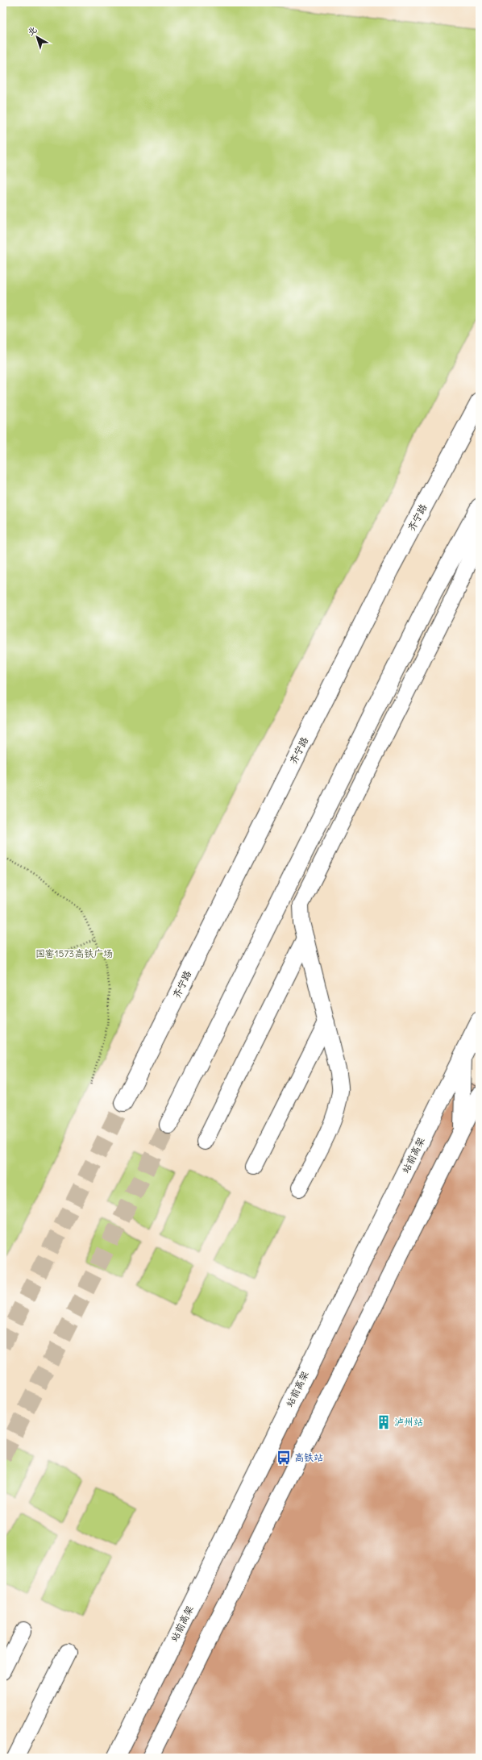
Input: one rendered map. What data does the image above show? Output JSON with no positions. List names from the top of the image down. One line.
{"streets":{"street":["齐宁路","站前高架"]},"parks":["国窖1573高铁广场"],"places":{"building":["泸州站"],"bus stop":["高铁站"]},"north":"top left"}
